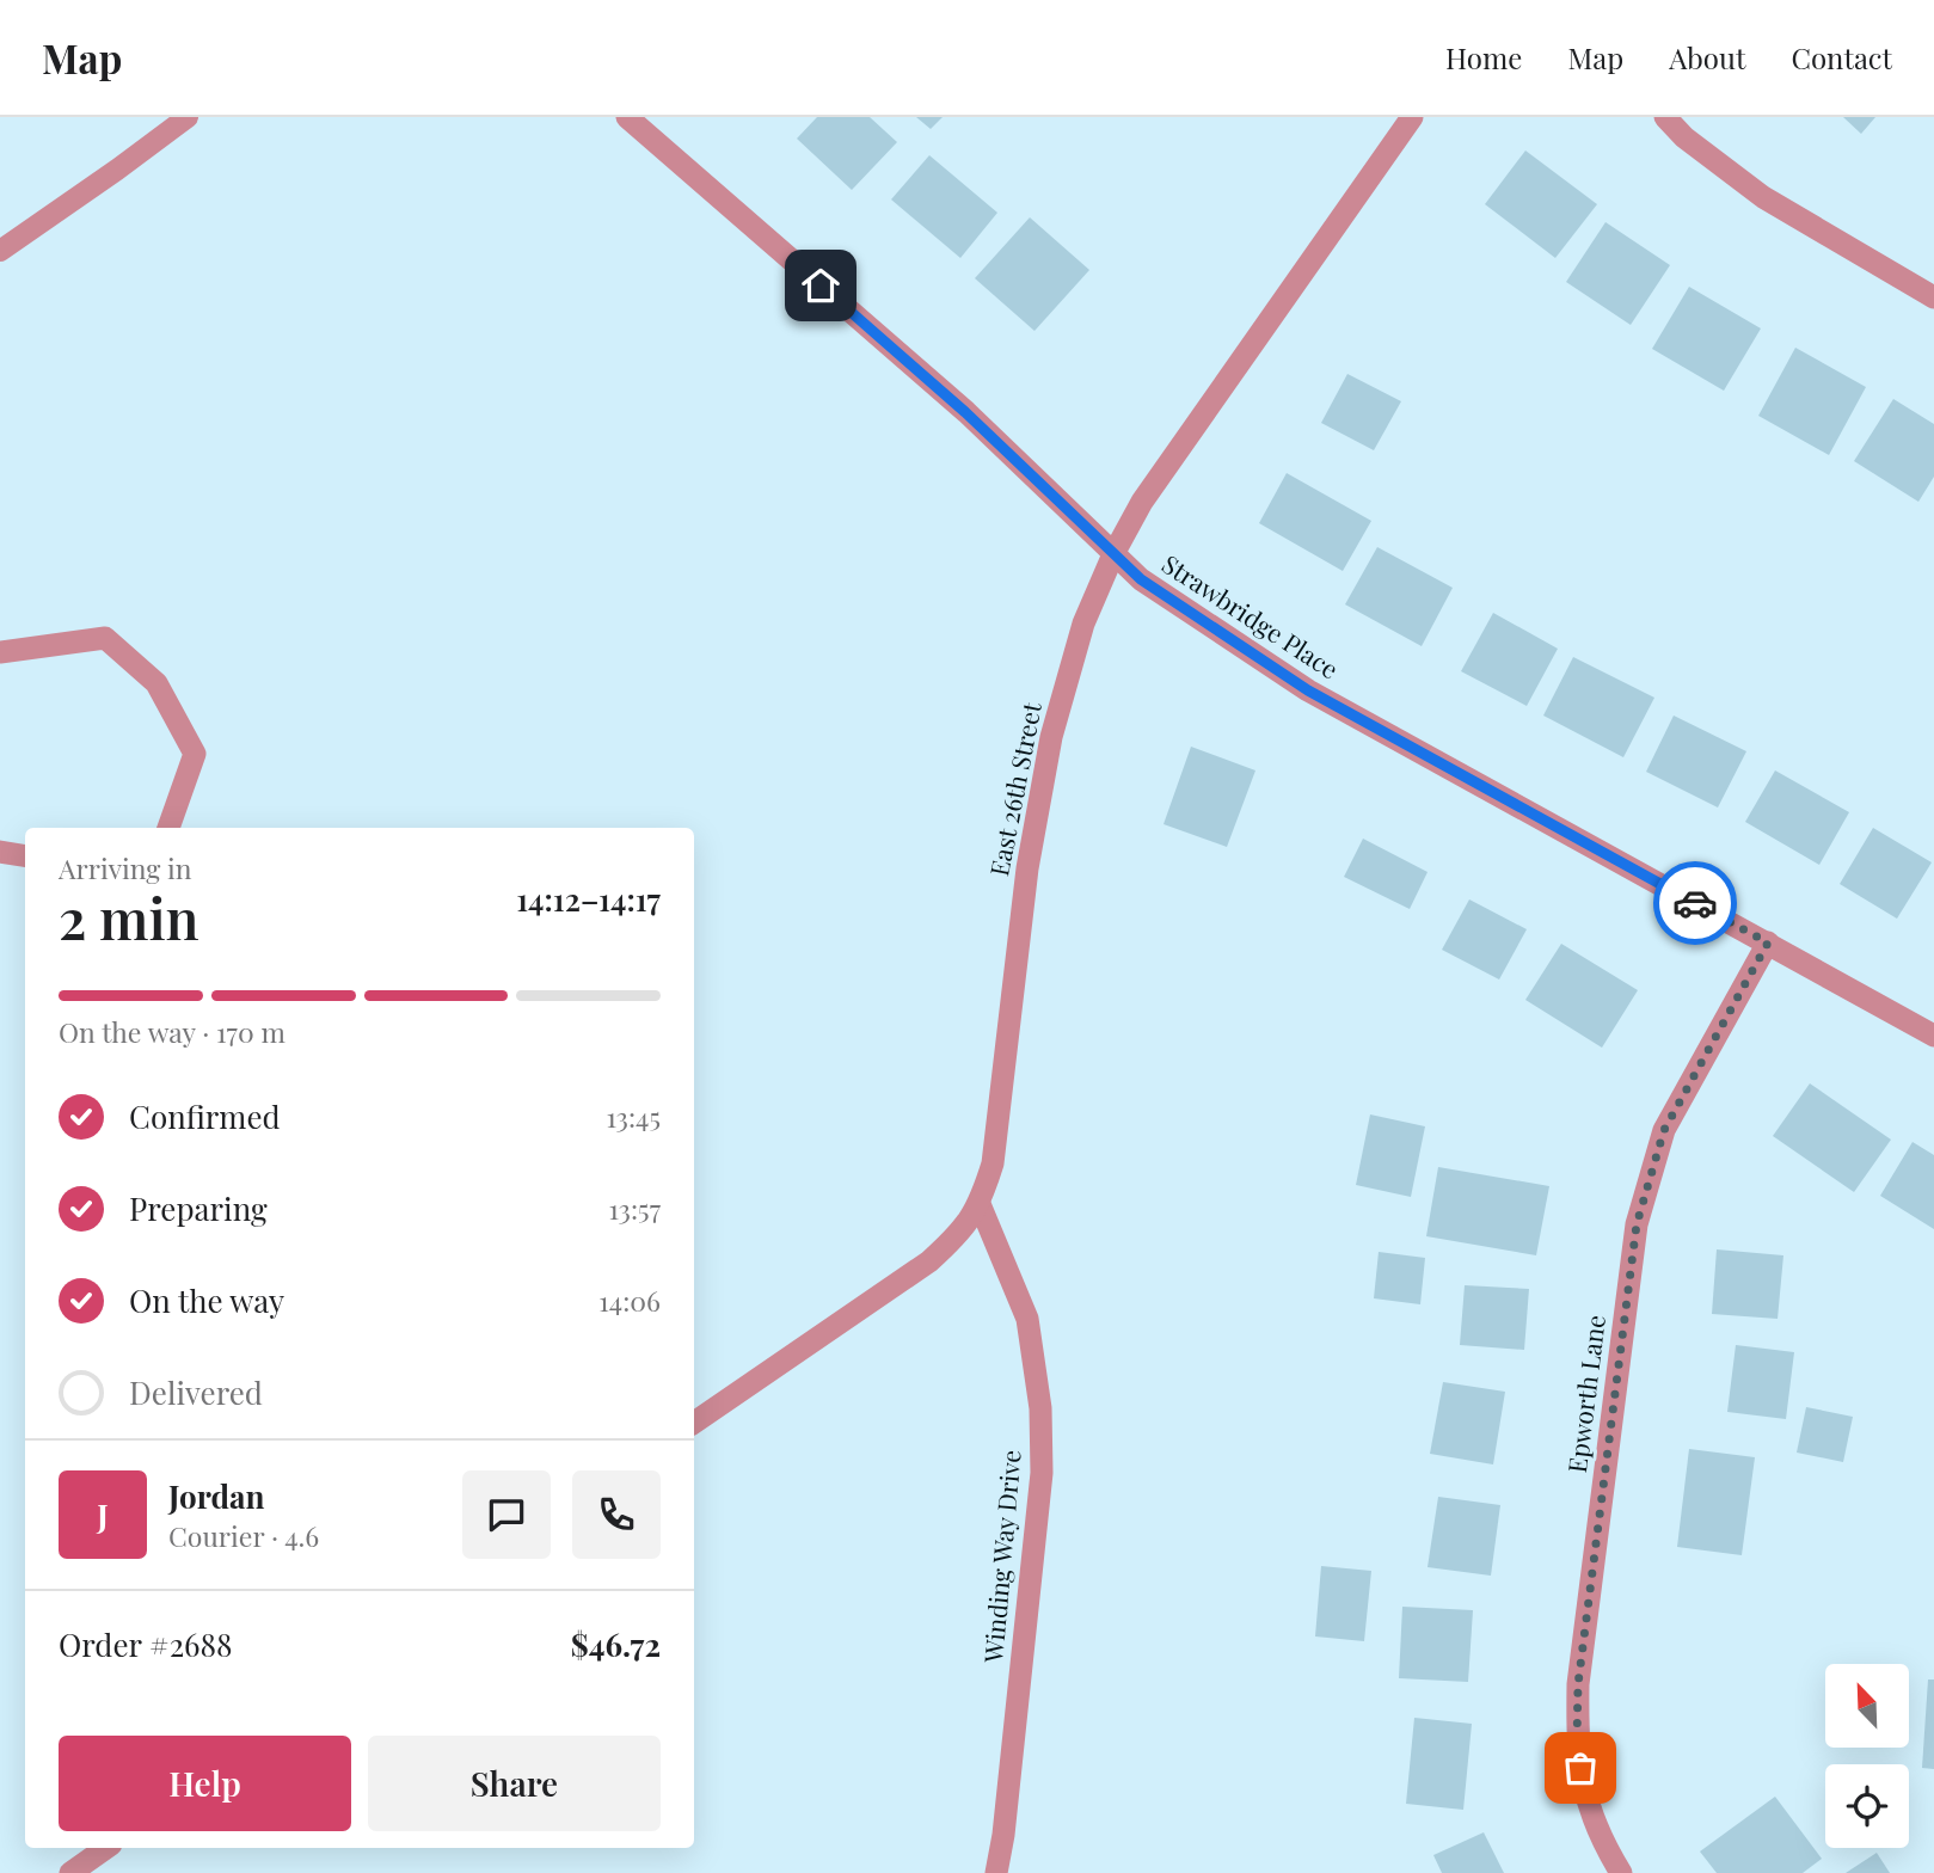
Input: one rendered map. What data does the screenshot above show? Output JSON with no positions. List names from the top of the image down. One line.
{"streets":{"street":["Strawbridge Place","East 26th Street","Epworth Lane","Winding Way Drive"]},"crossings":[["Strawbridge Place","East 26th Street"],["Strawbridge Place","Epworth Lane"],["East 26th Street","Winding Way Drive"]],"north":"top left","page":{"header":"Map","nav":["Home","Map","About","Contact"],"heading":["2 min","Arriving in","14:12–14:17"],"panel":["Jordan","Courier · 4.6","Order #2688","$46.72"],"bar":"On the way · 170 m","list":[["Confirmed","13:45"],["Preparing","13:57"],["On the way","14:06"],"Delivered"],"round":"J","buttons":["Help","Share"]}}
